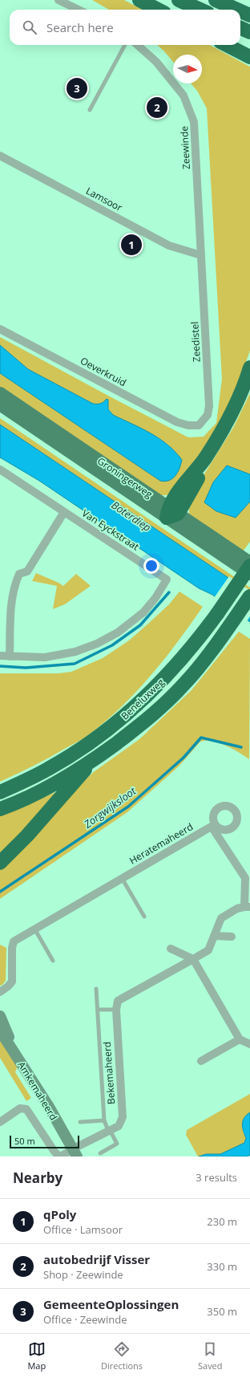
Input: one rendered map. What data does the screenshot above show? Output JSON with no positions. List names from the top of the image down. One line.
{"streets":{"highway":["Beneluxweg"],"main road":["Groningerweg"],"street":["Zeewinde","Lamsoor","Zeedistel","Oeverkruid","Van Eyckstraat","Heratemaheerd","Bekemaheerd","Amkemaheerd"]},"crossings":[["Zeewinde","Lamsoor"],["Zeewinde","Zeedistel"],["Lamsoor","Zeedistel"],["Zeedistel","Oeverkruid"],["Bekemaheerd","Amkemaheerd"]],"water":["Boterdiep","Zorgwijksloot"],"scale_bar":"50 m","north":"right","page":{"search":"Search here","pins":["3","2","1"],"scale":"50 m","heading":["Nearby","3 results"],"list":[{"mark":"1","name":"qPoly","note":"Office · Lamsoor","value":"230 m"},{"mark":"2","name":"autobedrijf Visser","note":"Shop · Zeewinde","value":"330 m"},{"mark":"3","name":"GemeenteOplossingen","note":"Office · Zeewinde","value":"350 m"}],"nav":["Map","Directions","Saved"]}}
